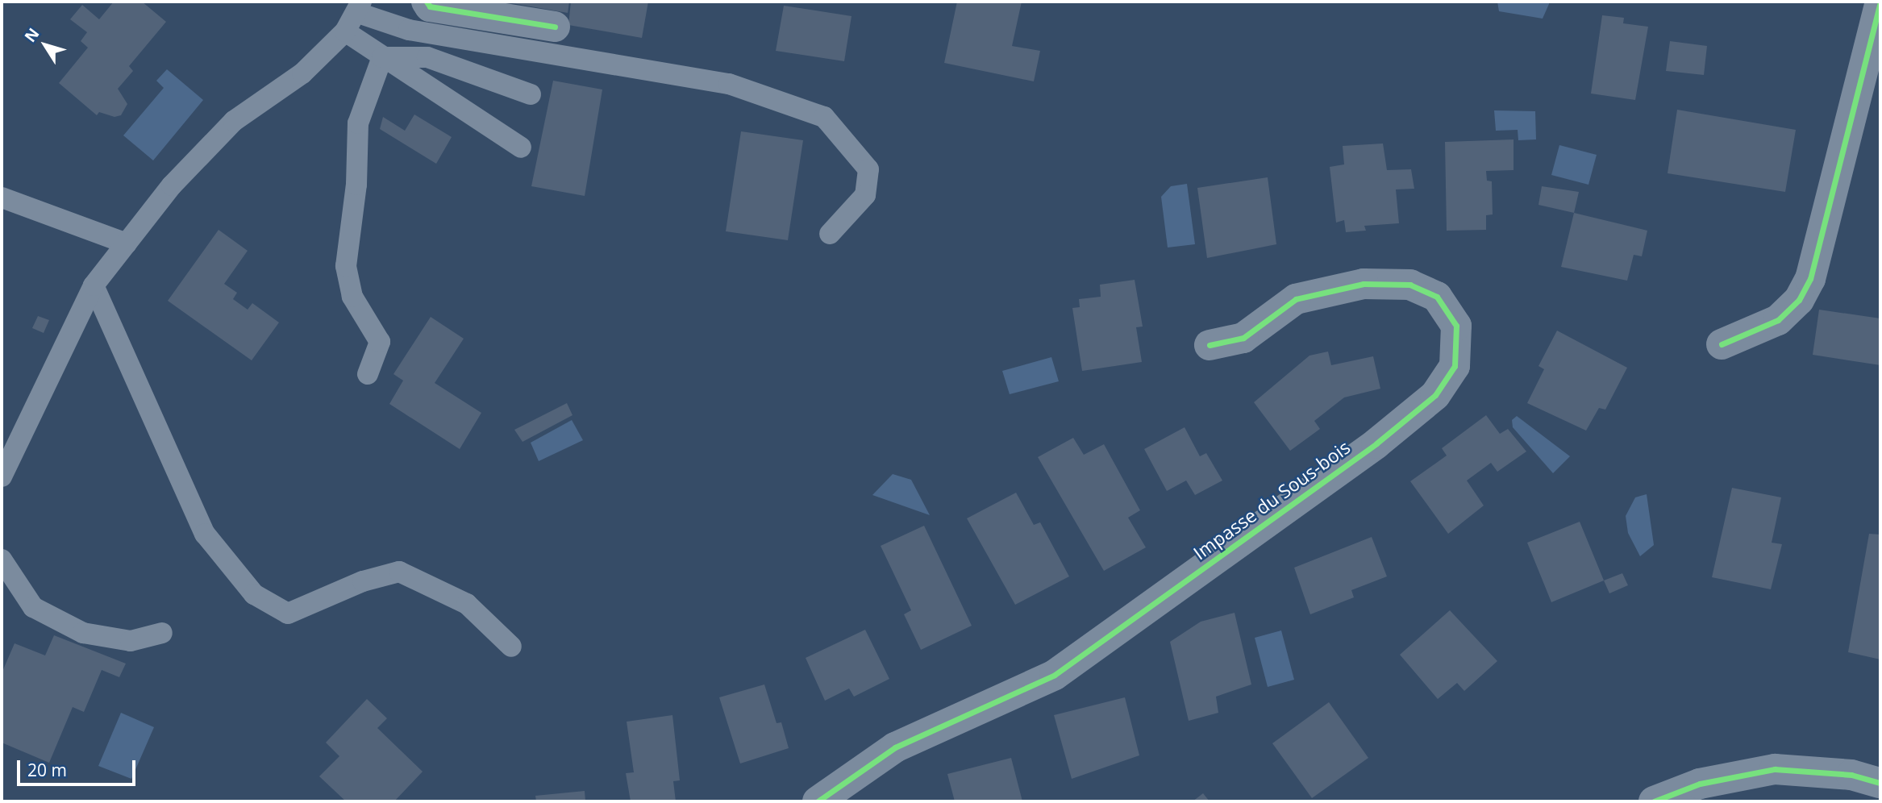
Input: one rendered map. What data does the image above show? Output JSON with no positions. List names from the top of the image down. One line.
{"streets":{"street":["Impasse du Sous-bois"]},"scale_bar":"20 m","north":"top left"}
